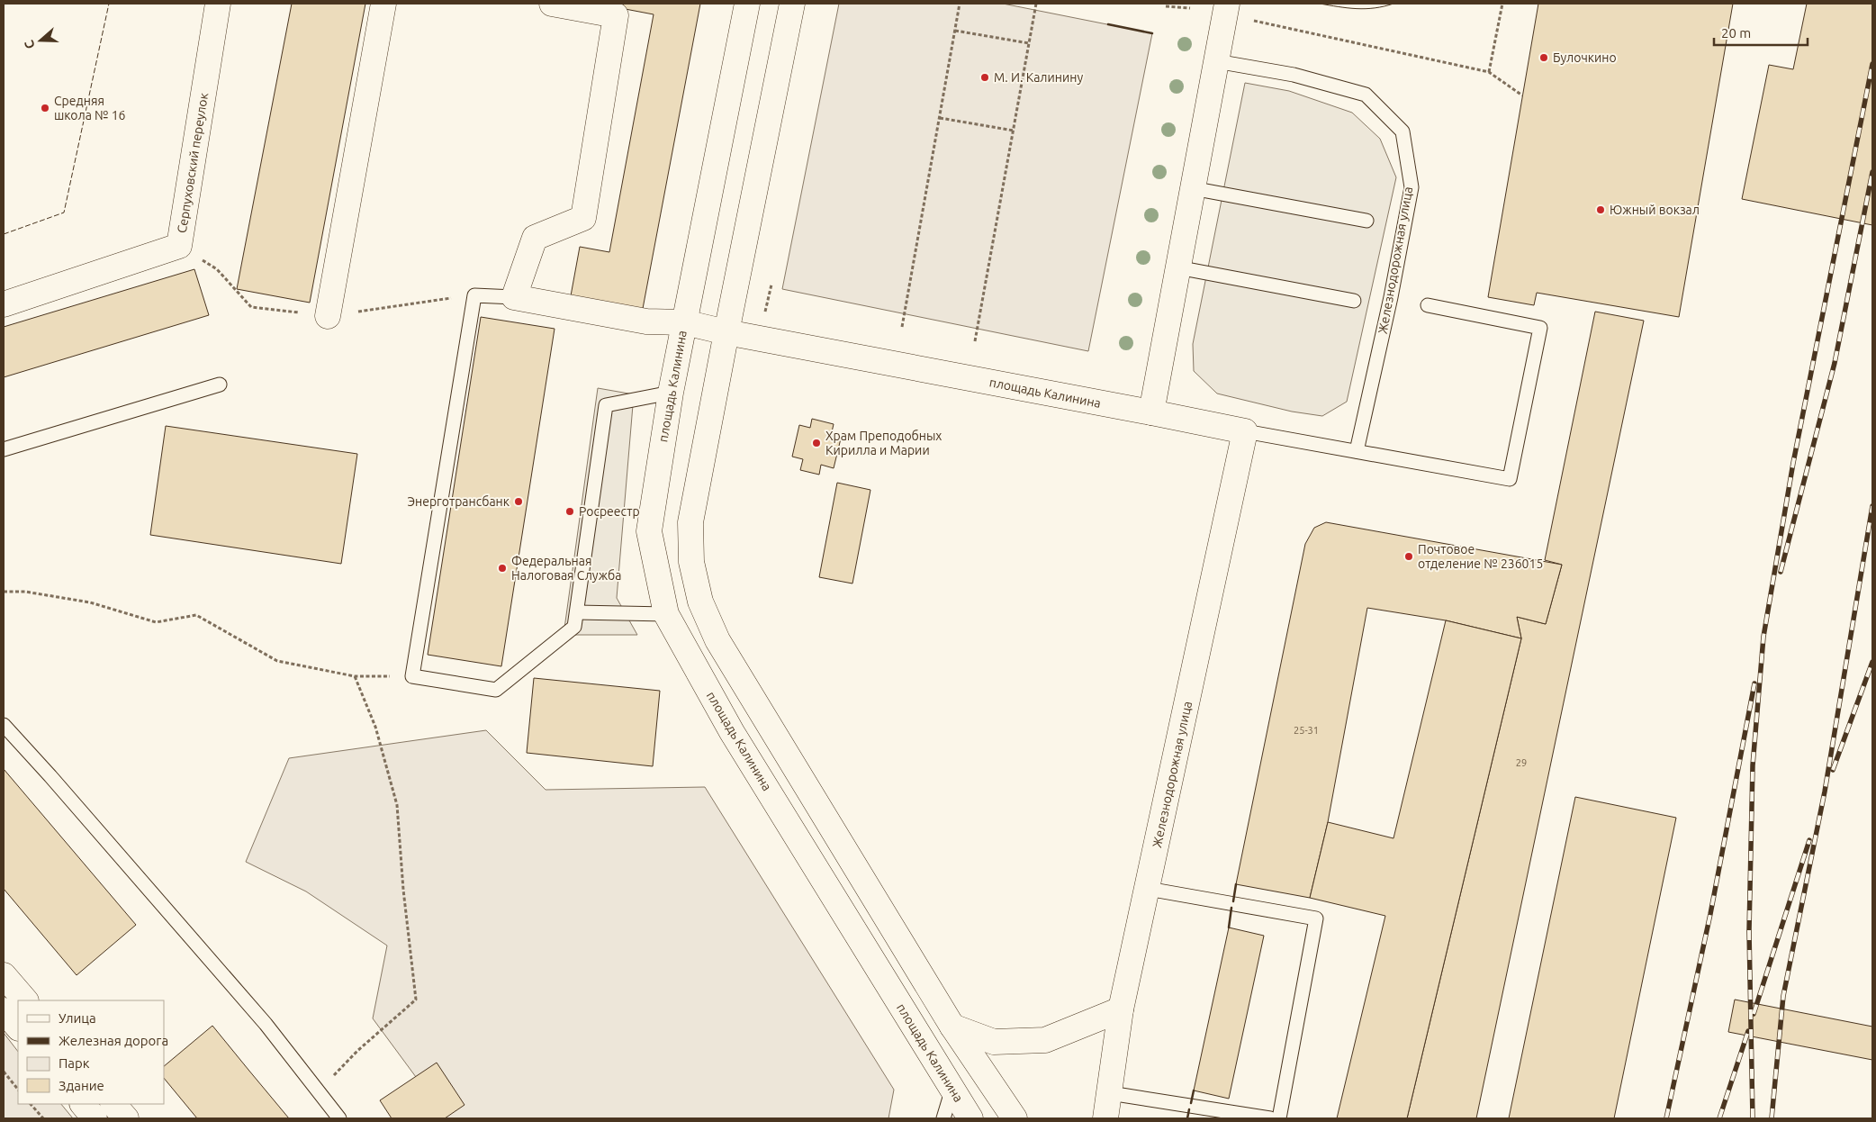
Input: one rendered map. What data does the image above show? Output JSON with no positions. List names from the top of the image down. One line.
{"streets":{"street":["Серпуховский переулок","Железнодорожная улица","площадь Калинина"]},"places":["Булочкино","М. И. Калинину","Средняя школа № 16","Южный вокзал","Храм Преподобных Кирилла и Марии","Энерготрансбанк","Росреестр","Почтовое отделение № 236015","Федеральная Налоговая Служба"],"house_numbers":["25-31","29"],"legend":["Улица","Железная дорога","Парк","Здание"],"scale_bar":"20 m","north":"left"}
